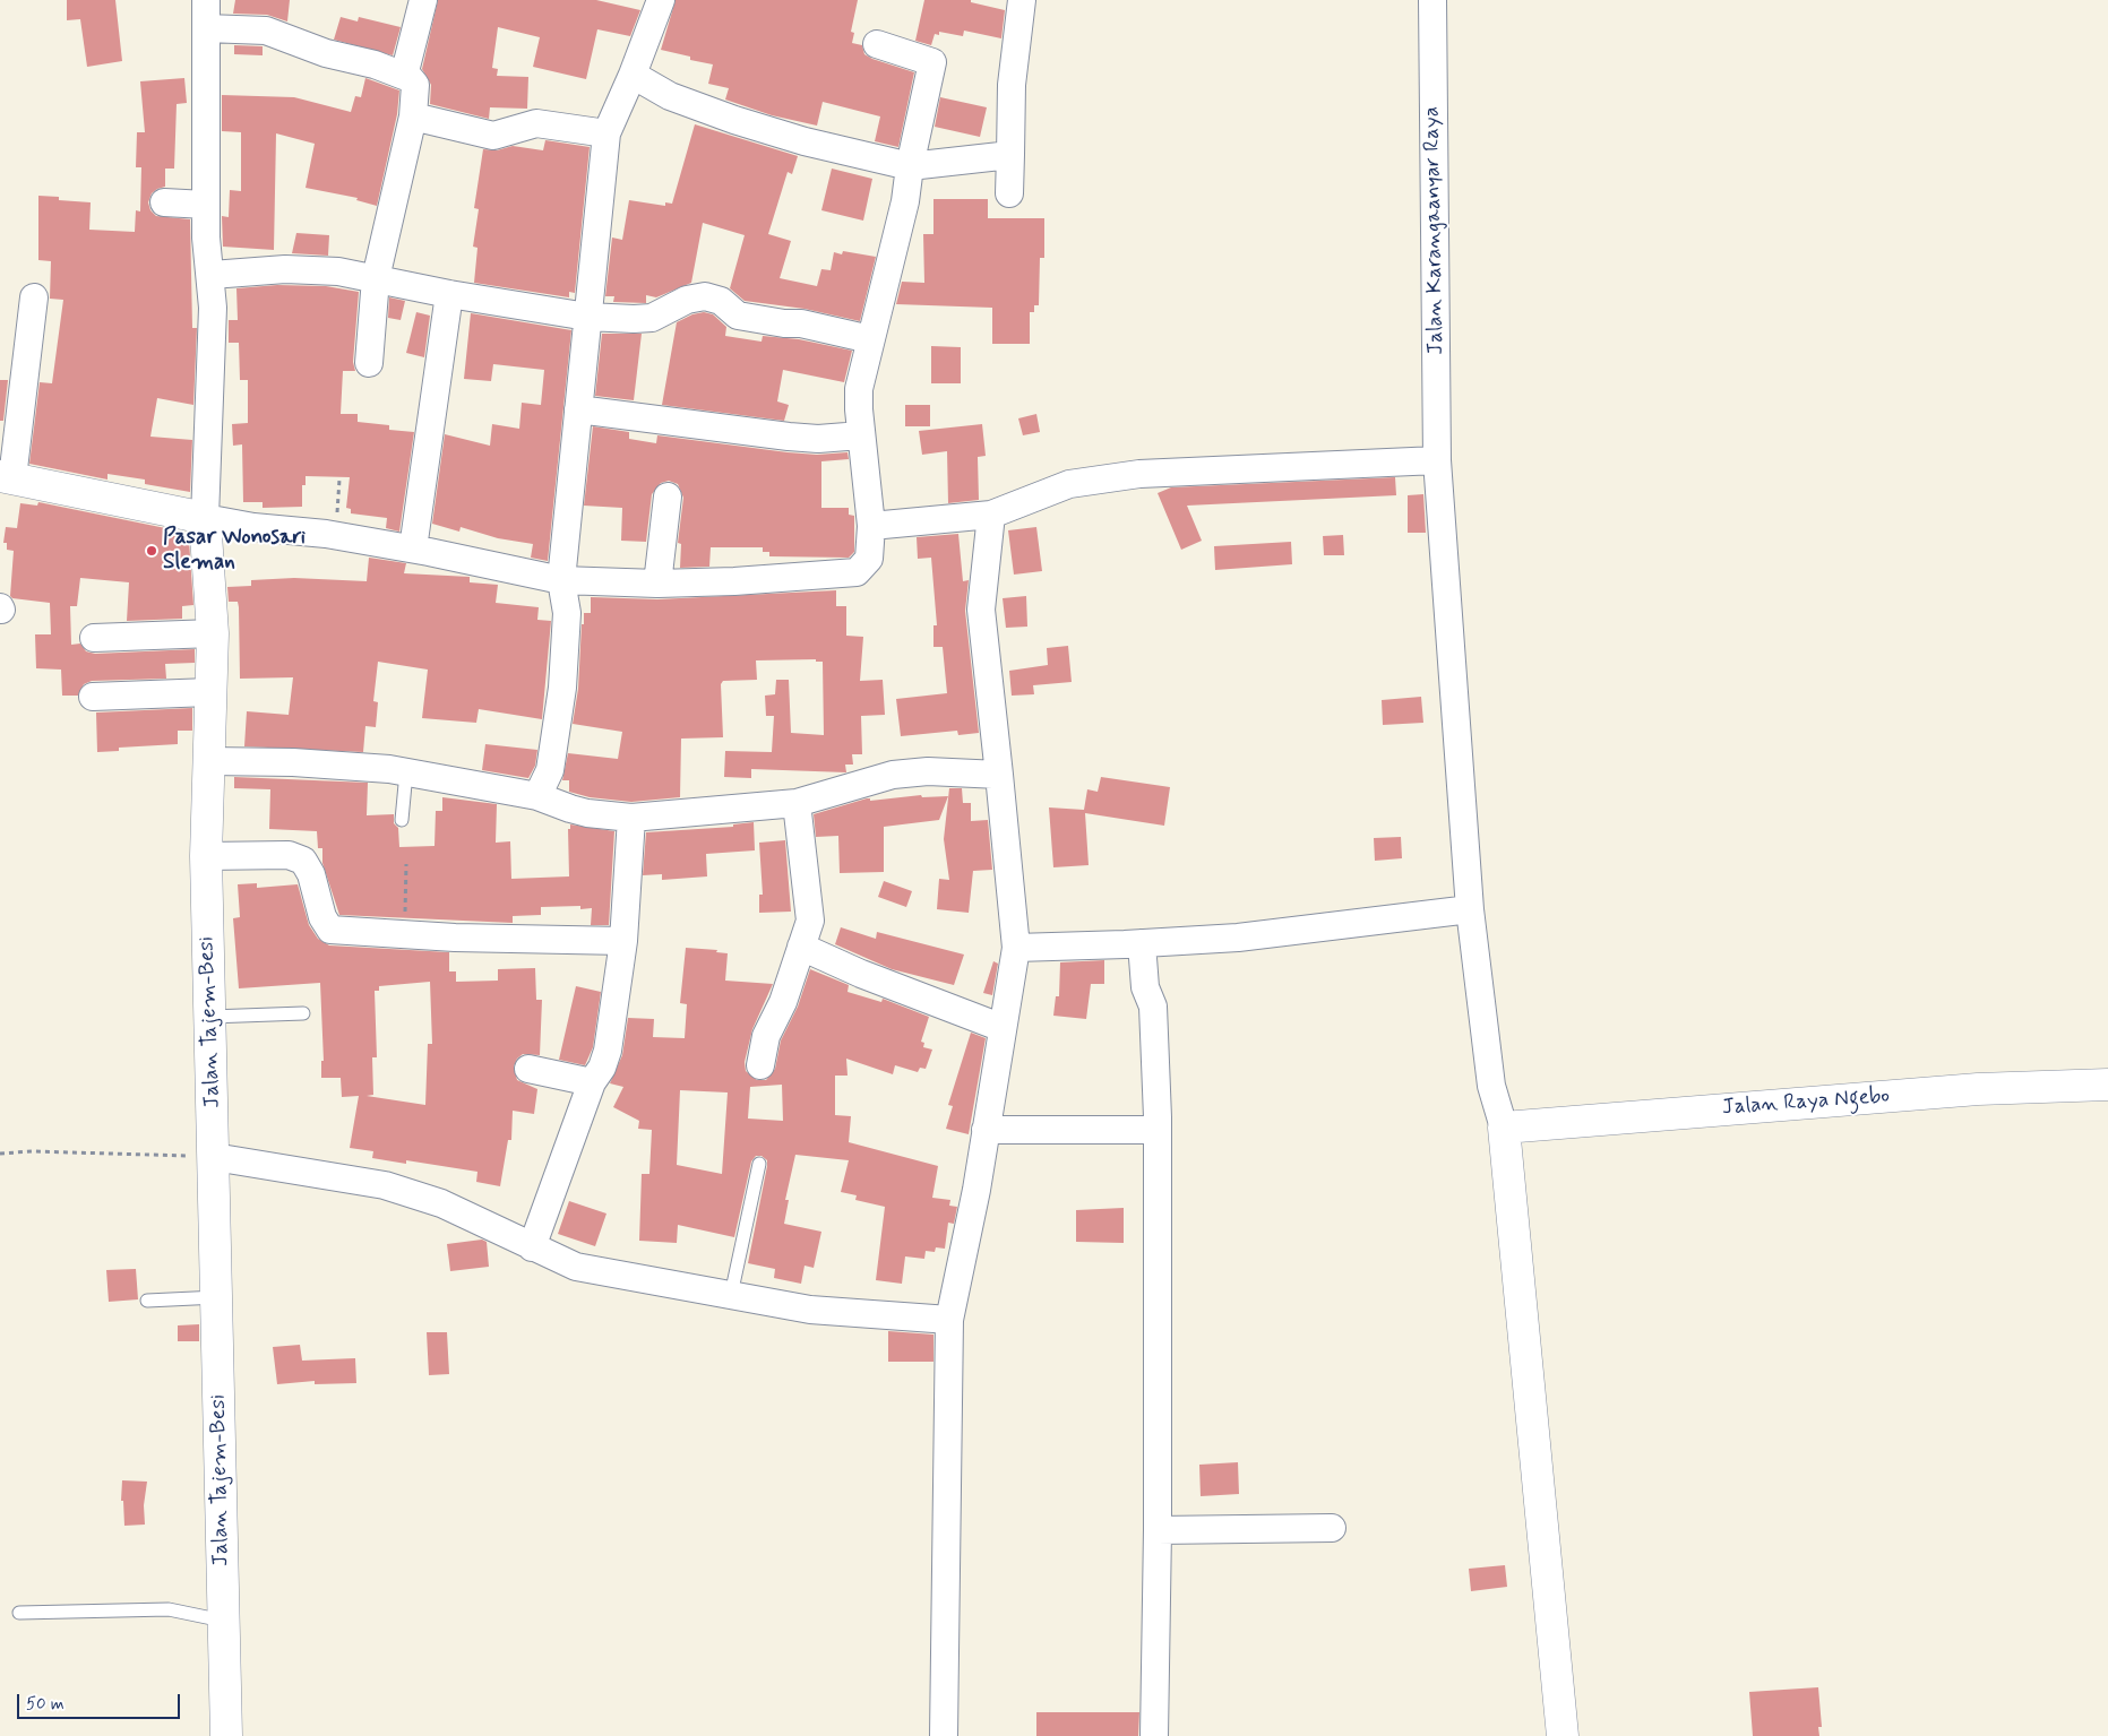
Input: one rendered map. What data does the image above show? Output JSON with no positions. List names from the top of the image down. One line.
{"streets":{"street":["Jalan Karangaanyar Raya","Jalan Tajem-Besi","Jalan Raya Ngebo"]},"crossings":[["Jalan Karangaanyar Raya","Jalan Raya Ngebo"]],"places":["Pasar Wonosari Sleman"],"scale_bar":"50 m"}
